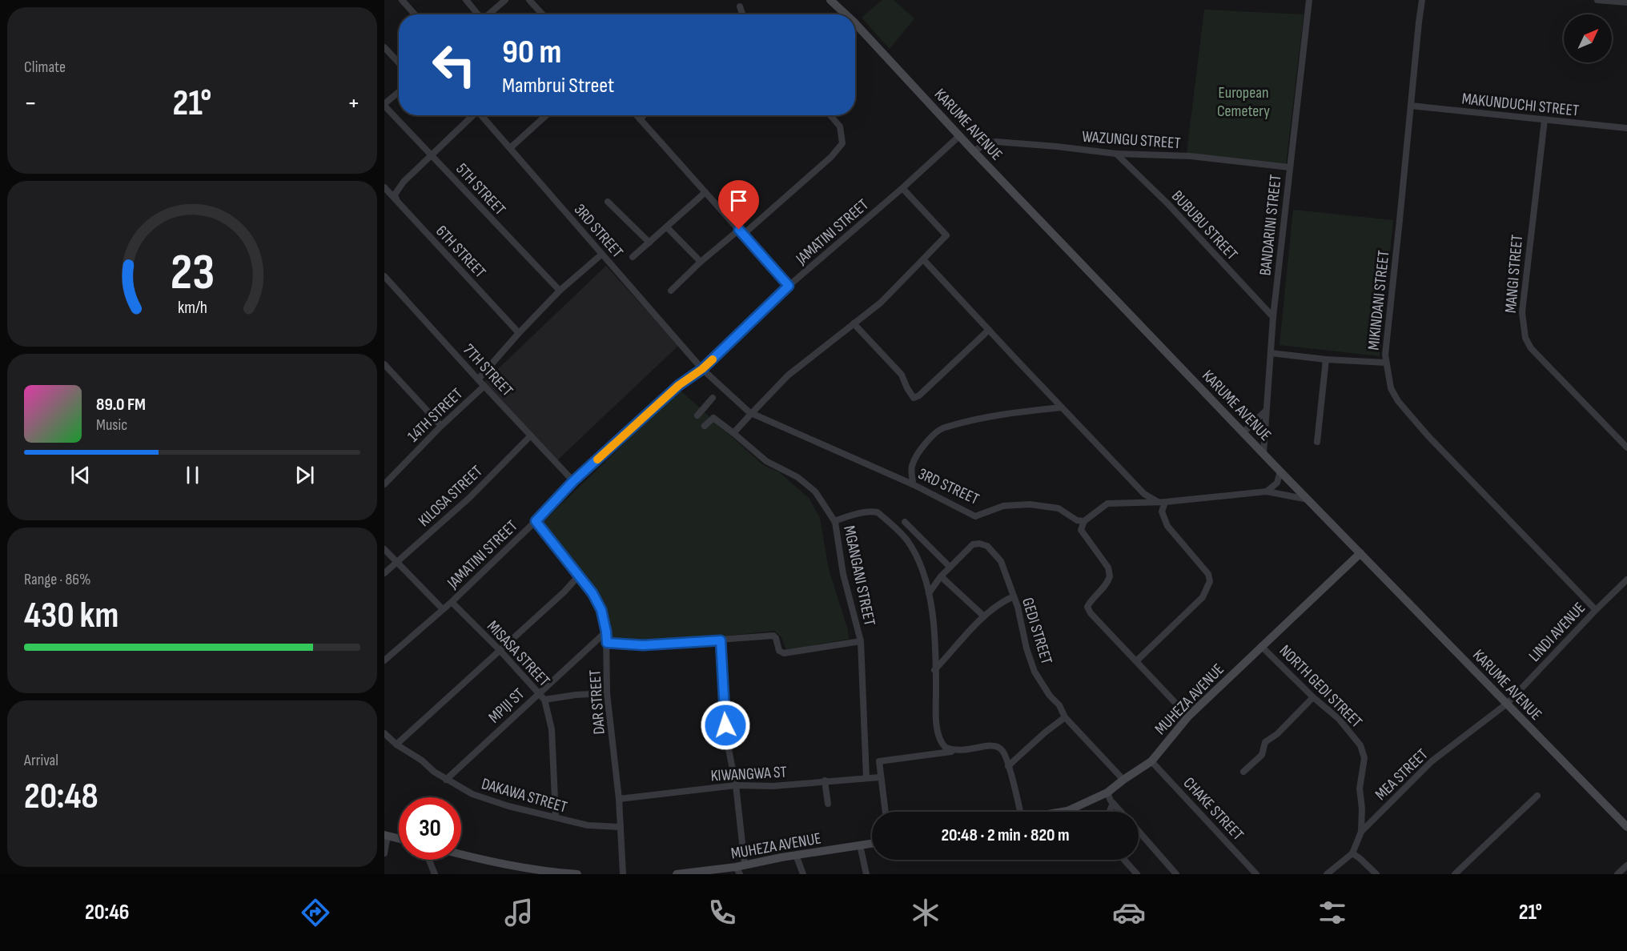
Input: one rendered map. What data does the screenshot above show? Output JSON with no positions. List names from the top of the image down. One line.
{"streets":{"main road":["KARUME AVENUE","MUHEZA AVENUE"],"street":["MAKUNDUCHI STREET","WAZUNGU STREET","5TH STREET","BUBUBU STREET","BANDARINI STREET","3RD STREET","JAMATINI STREET","6TH STREET","MANGI STREET","MIKINDANI STREET","7TH STREET","14TH STREET","KILOSA STREET","MGANGANI STREET","GEDI STREET","LINDI AVENUE","MISASA STREET","NORTH GEDI STREET","DAR STREET","MPIJI ST","KIWANGWA ST","MEA STREET","DAKAWA STREET","CHAKE STREET"]},"crossings":[["MAKUNDUCHI STREET","MANGI STREET"],["MAKUNDUCHI STREET","MIKINDANI STREET"],["KARUME AVENUE","WAZUNGU STREET"],["KARUME AVENUE","BANDARINI STREET"],["KARUME AVENUE","JAMATINI STREET"],["KARUME AVENUE","LINDI AVENUE"],["KARUME AVENUE","MUHEZA AVENUE"],["KARUME AVENUE","MEA STREET"],["WAZUNGU STREET","BUBUBU STREET"],["WAZUNGU STREET","BANDARINI STREET"],["BUBUBU STREET","BANDARINI STREET"],["3RD STREET","JAMATINI STREET"],["JAMATINI STREET","7TH STREET"],["JAMATINI STREET","MISASA STREET"],["JAMATINI STREET","DAR STREET"],["MIKINDANI STREET","LINDI AVENUE"],["7TH STREET","14TH STREET"],["7TH STREET","KILOSA STREET"],["MGANGANI STREET","KIWANGWA ST"],["GEDI STREET","MUHEZA AVENUE"],["LINDI AVENUE","MEA STREET"],["MISASA STREET","MPIJI ST"],["MISASA STREET","DAKAWA STREET"],["NORTH GEDI STREET","MUHEZA AVENUE"],["NORTH GEDI STREET","MEA STREET"],["MUHEZA AVENUE","CHAKE STREET"],["DAR STREET","MPIJI ST"],["DAR STREET","KIWANGWA ST"],["DAR STREET","DAKAWA STREET"],["MPIJI ST","DAKAWA STREET"]],"parks":["European Cemetery"],"north":"top right","page":{"tile":["Climate",["Range · 86%","430 km"],["Arrival","20:48"]],"turn":["90 m","Mambrui Street"],"heat":["−","21°","+"],"song":["89.0 FM","Music"],"limit":"30","trip":"20:48 · 2 min · 820 m","tabs":["20:46","21°"],"gauge":["23","km/h"]}}
